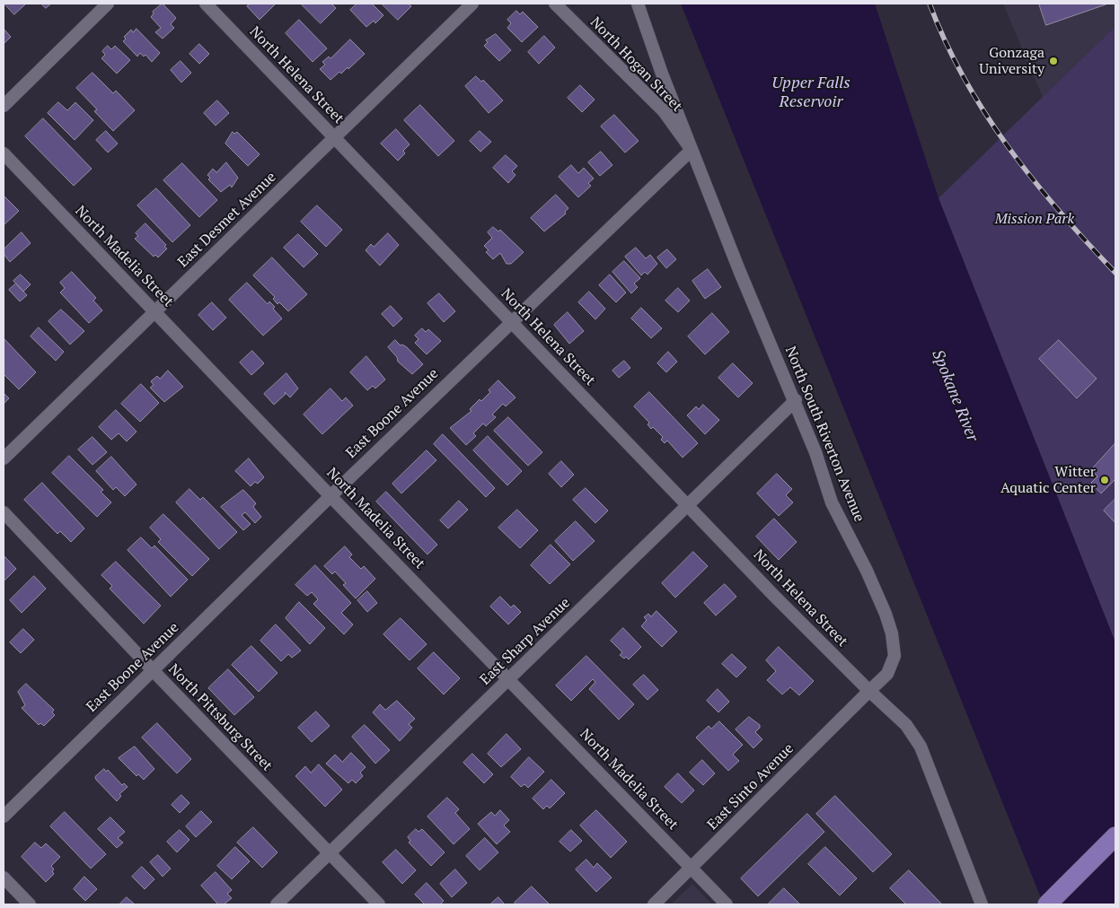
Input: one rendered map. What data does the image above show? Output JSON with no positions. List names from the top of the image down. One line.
{"streets":{"street":["North Hogan Street","North Helena Street","East Desmet Avenue","North Madelia Street","East Boone Avenue","North South Riverton Avenue","East Sharp Avenue","North Pittsburg Street","East Sinto Avenue"]},"crossings":[["North Hogan Street","East Boone Avenue"],["North Hogan Street","North South Riverton Avenue"],["North Helena Street","East Desmet Avenue"],["North Helena Street","East Boone Avenue"],["North Helena Street","North South Riverton Avenue"],["North Helena Street","East Sharp Avenue"],["North Helena Street","East Sinto Avenue"],["East Desmet Avenue","North Madelia Street"],["North Madelia Street","East Boone Avenue"],["North Madelia Street","East Sharp Avenue"],["North Madelia Street","East Sinto Avenue"],["East Boone Avenue","North South Riverton Avenue"],["East Boone Avenue","North Pittsburg Street"],["North South Riverton Avenue","East Sharp Avenue"],["North South Riverton Avenue","East Sinto Avenue"],["East Sharp Avenue","North Pittsburg Street"]],"water":["Upper Falls Reservoir","Spokane River"],"parks":["Mission Park"],"places":["Gonzaga University","Witter Aquatic Center"]}
